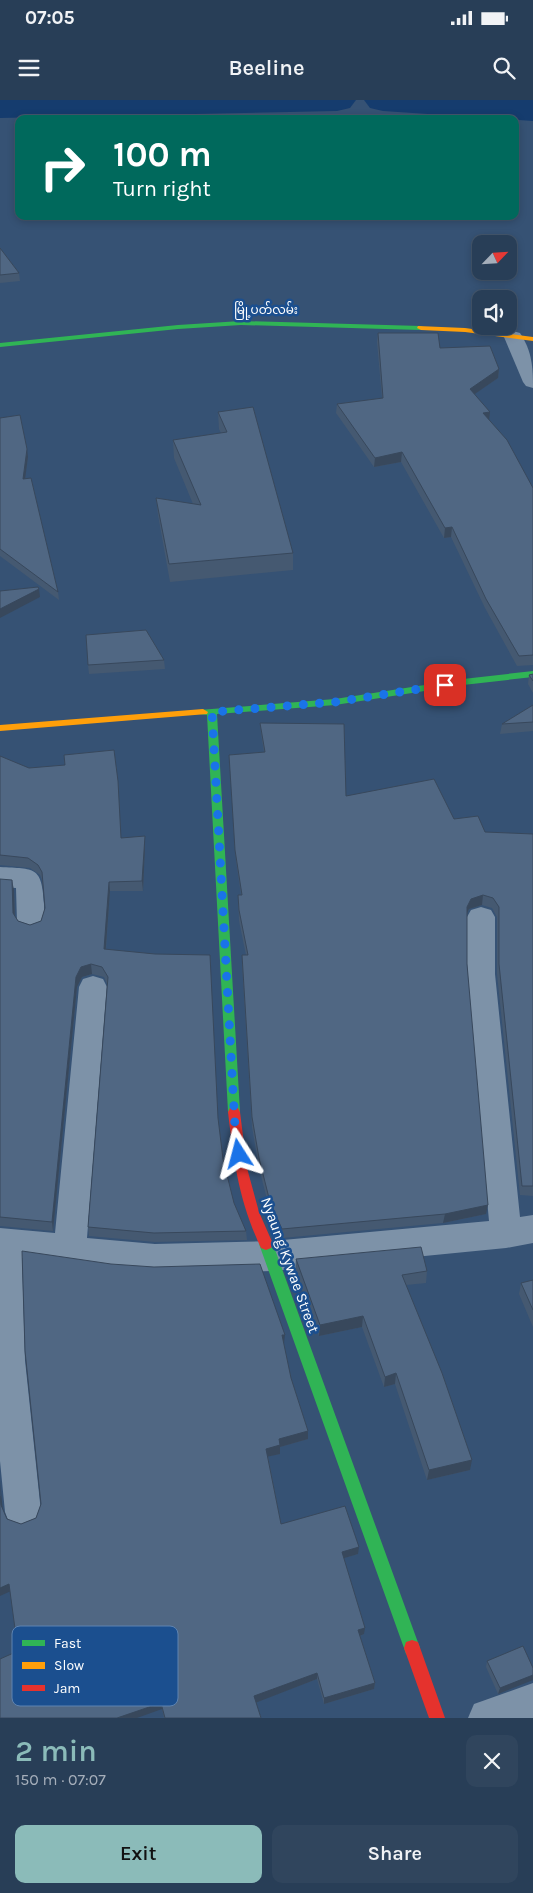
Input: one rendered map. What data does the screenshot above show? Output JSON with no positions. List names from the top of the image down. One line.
{"streets":{"street":["မြို့ပတ်လမ်း","Nyaung Kywae Street"]},"legend":["Fast","Slow","Jam"],"north":"top right","page":{"status":"07:05","header":"Beeline","turn":["100 m","Turn right"],"heading":["2 min","150 m · 07:07"],"buttons":["Exit","Share"]}}
